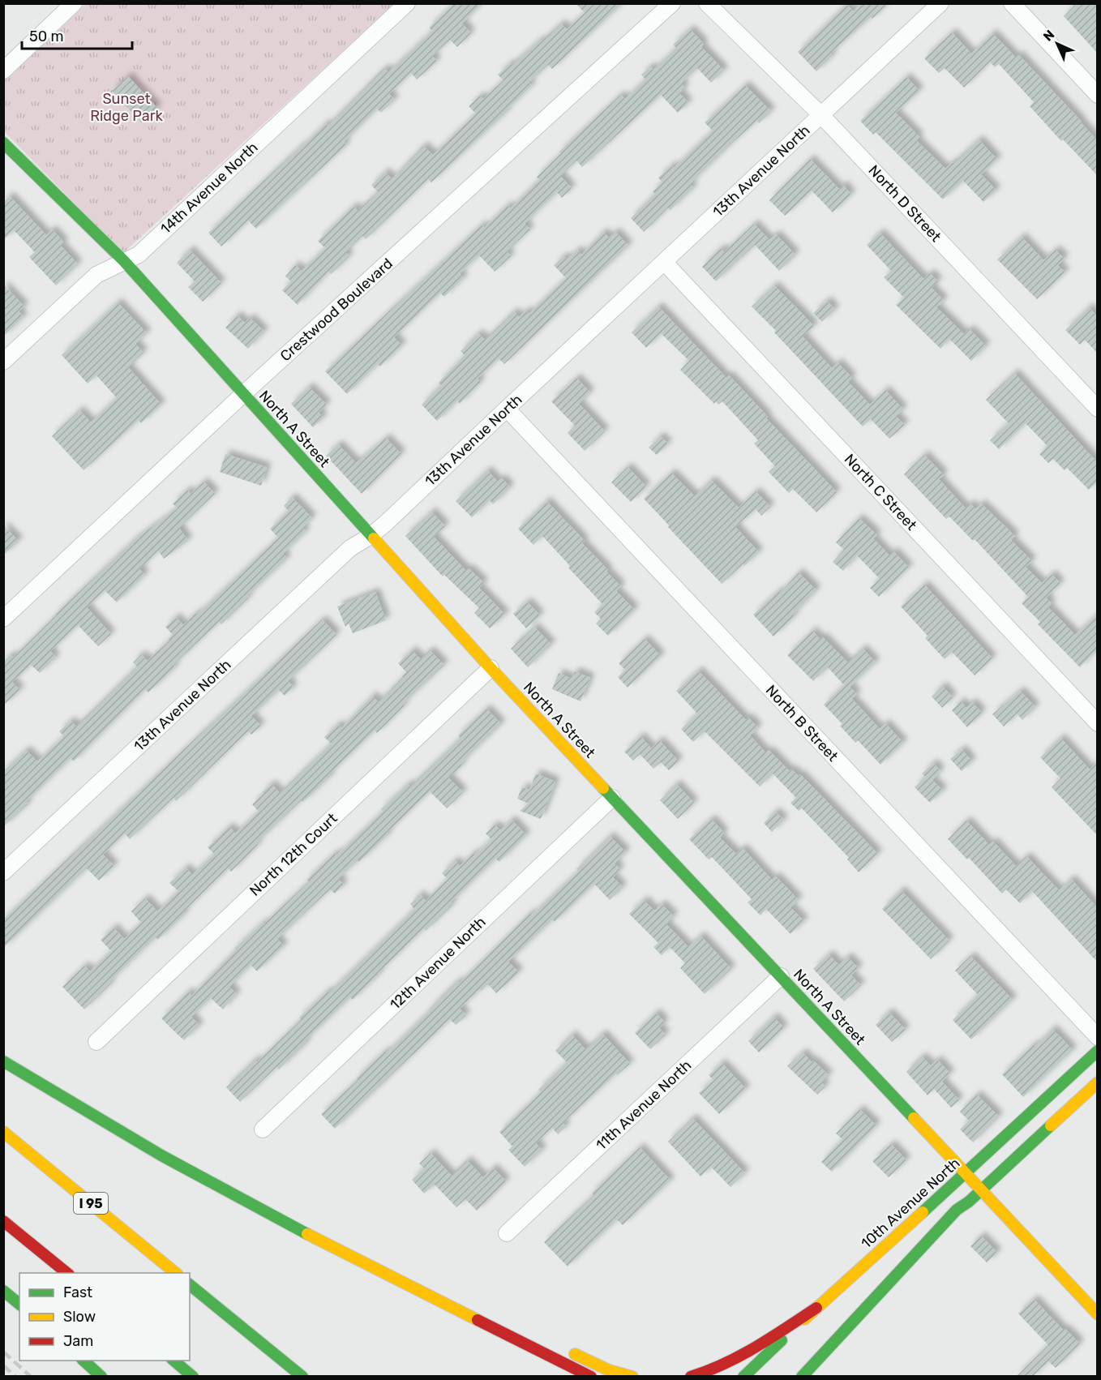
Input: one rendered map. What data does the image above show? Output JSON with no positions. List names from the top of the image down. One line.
{"streets":{"main road":["North A Street","I 95","10th Avenue North"],"street":["13th Avenue North","14th Avenue North","North D Street","Crestwood Boulevard","North C Street","North B Street","North 12th Court","12th Avenue North","11th Avenue North"]},"crossings":[["13th Avenue North","North D Street"],["13th Avenue North","North A Street"],["13th Avenue North","North C Street"],["13th Avenue North","North B Street"],["14th Avenue North","North A Street"],["Crestwood Boulevard","North A Street"],["North A Street","North 12th Court"],["North A Street","12th Avenue North"],["North A Street","11th Avenue North"],["North A Street","10th Avenue North"]],"parks":["Sunset Ridge Park"],"legend":["Fast","Slow","Jam"],"scale_bar":"50 m","north":"top left"}
